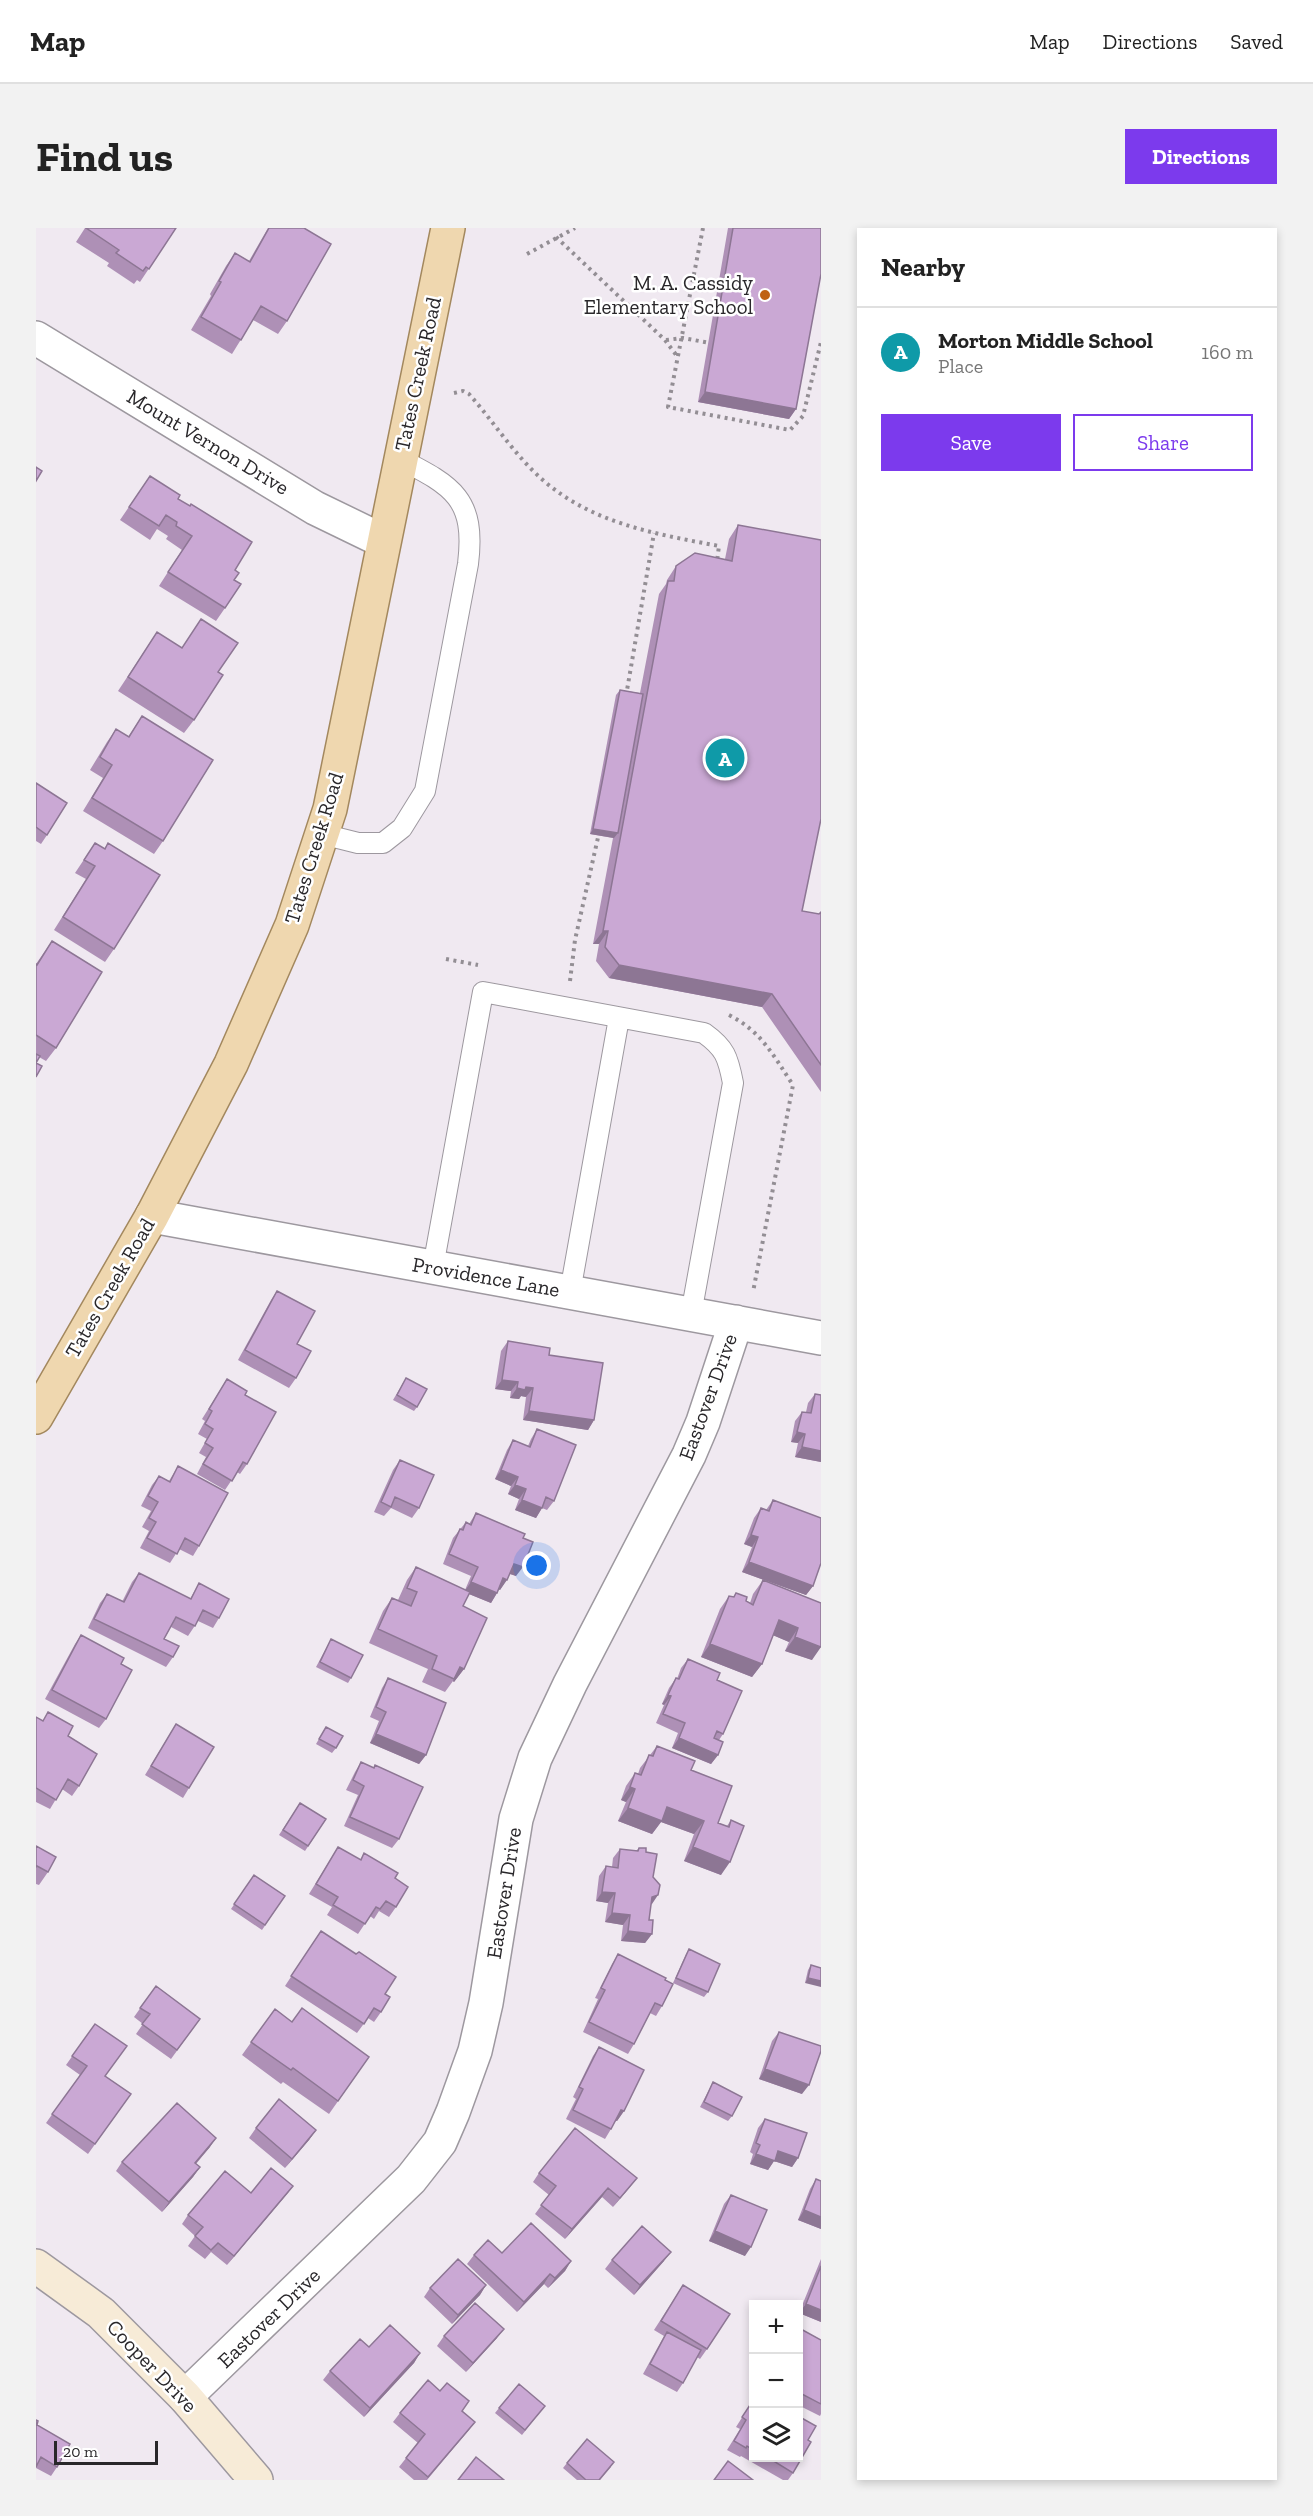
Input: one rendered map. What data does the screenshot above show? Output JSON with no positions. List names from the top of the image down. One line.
{"streets":{"main road":["Tates Creek Road"],"street":["Mount Vernon Drive","Providence Lane","Eastover Drive","Cooper Drive"]},"crossings":[["Tates Creek Road","Mount Vernon Drive"],["Tates Creek Road","Providence Lane"],["Providence Lane","Eastover Drive"],["Eastover Drive","Cooper Drive"]],"places":["M. A. Cassidy Elementary School"],"scale_bar":"20 m","page":{"header":"Map","nav":["Map","Directions","Saved"],"buttons":["Directions",["Save","Share"]],"title":"Find us","heading":"Nearby","list":[{"mark":"A","name":"Morton Middle School","note":"Place","value":"160 m"}],"pins":"A","map_buttons":["+","−"],"scale":"20 m"}}
